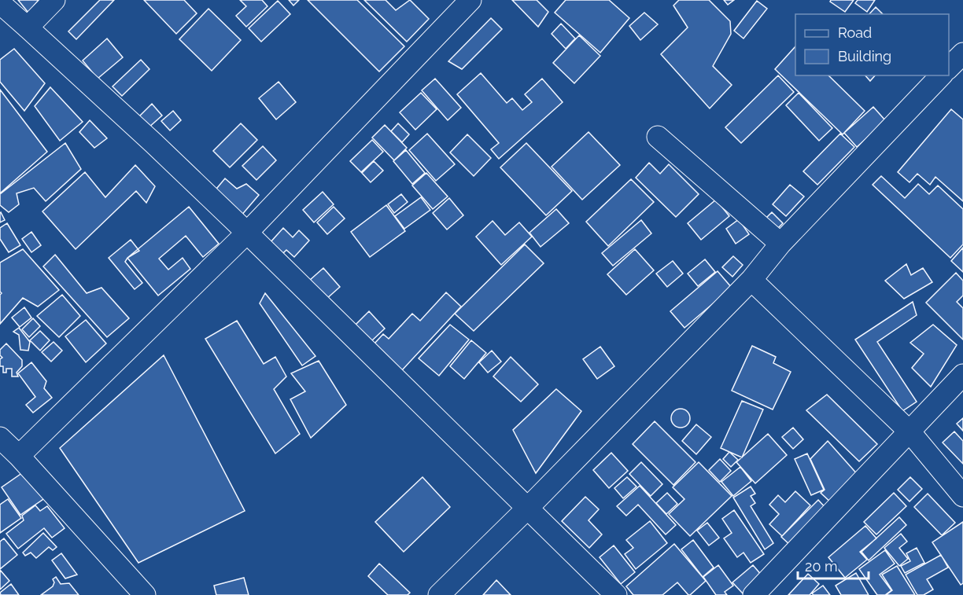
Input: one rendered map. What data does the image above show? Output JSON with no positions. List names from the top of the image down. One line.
{"legend":["Road","Building"],"scale_bar":"20 m"}
